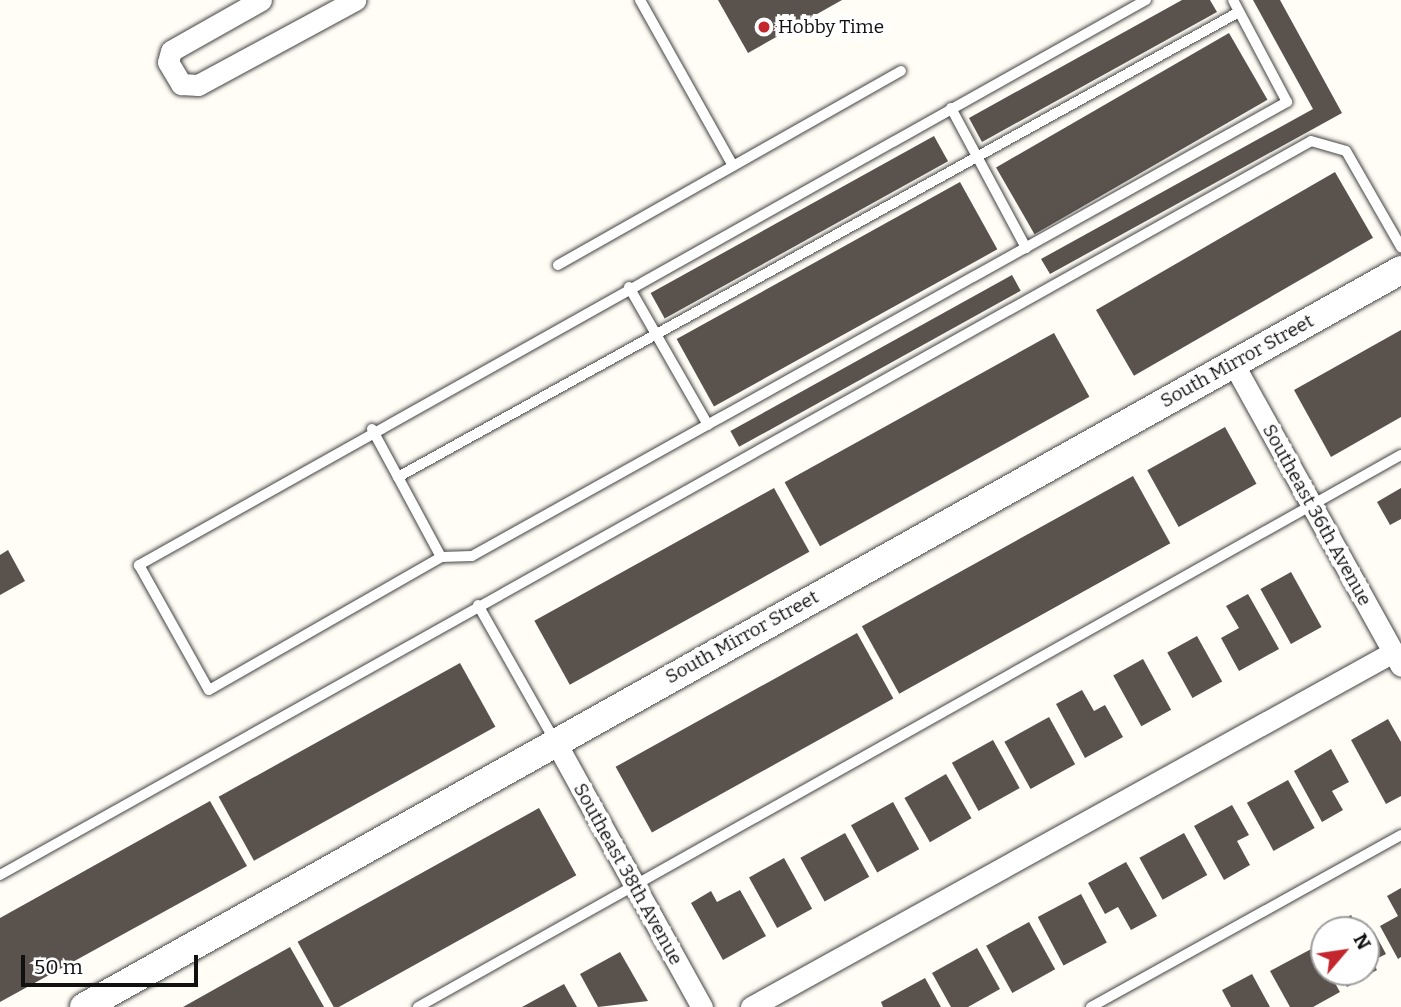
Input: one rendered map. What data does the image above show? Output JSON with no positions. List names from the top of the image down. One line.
{"streets":{"street":["South Mirror Street","Southeast 36th Avenue","Southeast 38th Avenue"]},"crossings":[["South Mirror Street","Southeast 36th Avenue"],["South Mirror Street","Southeast 38th Avenue"]],"places":["Hobby Time"],"scale_bar":"50 m","north":"top right"}
